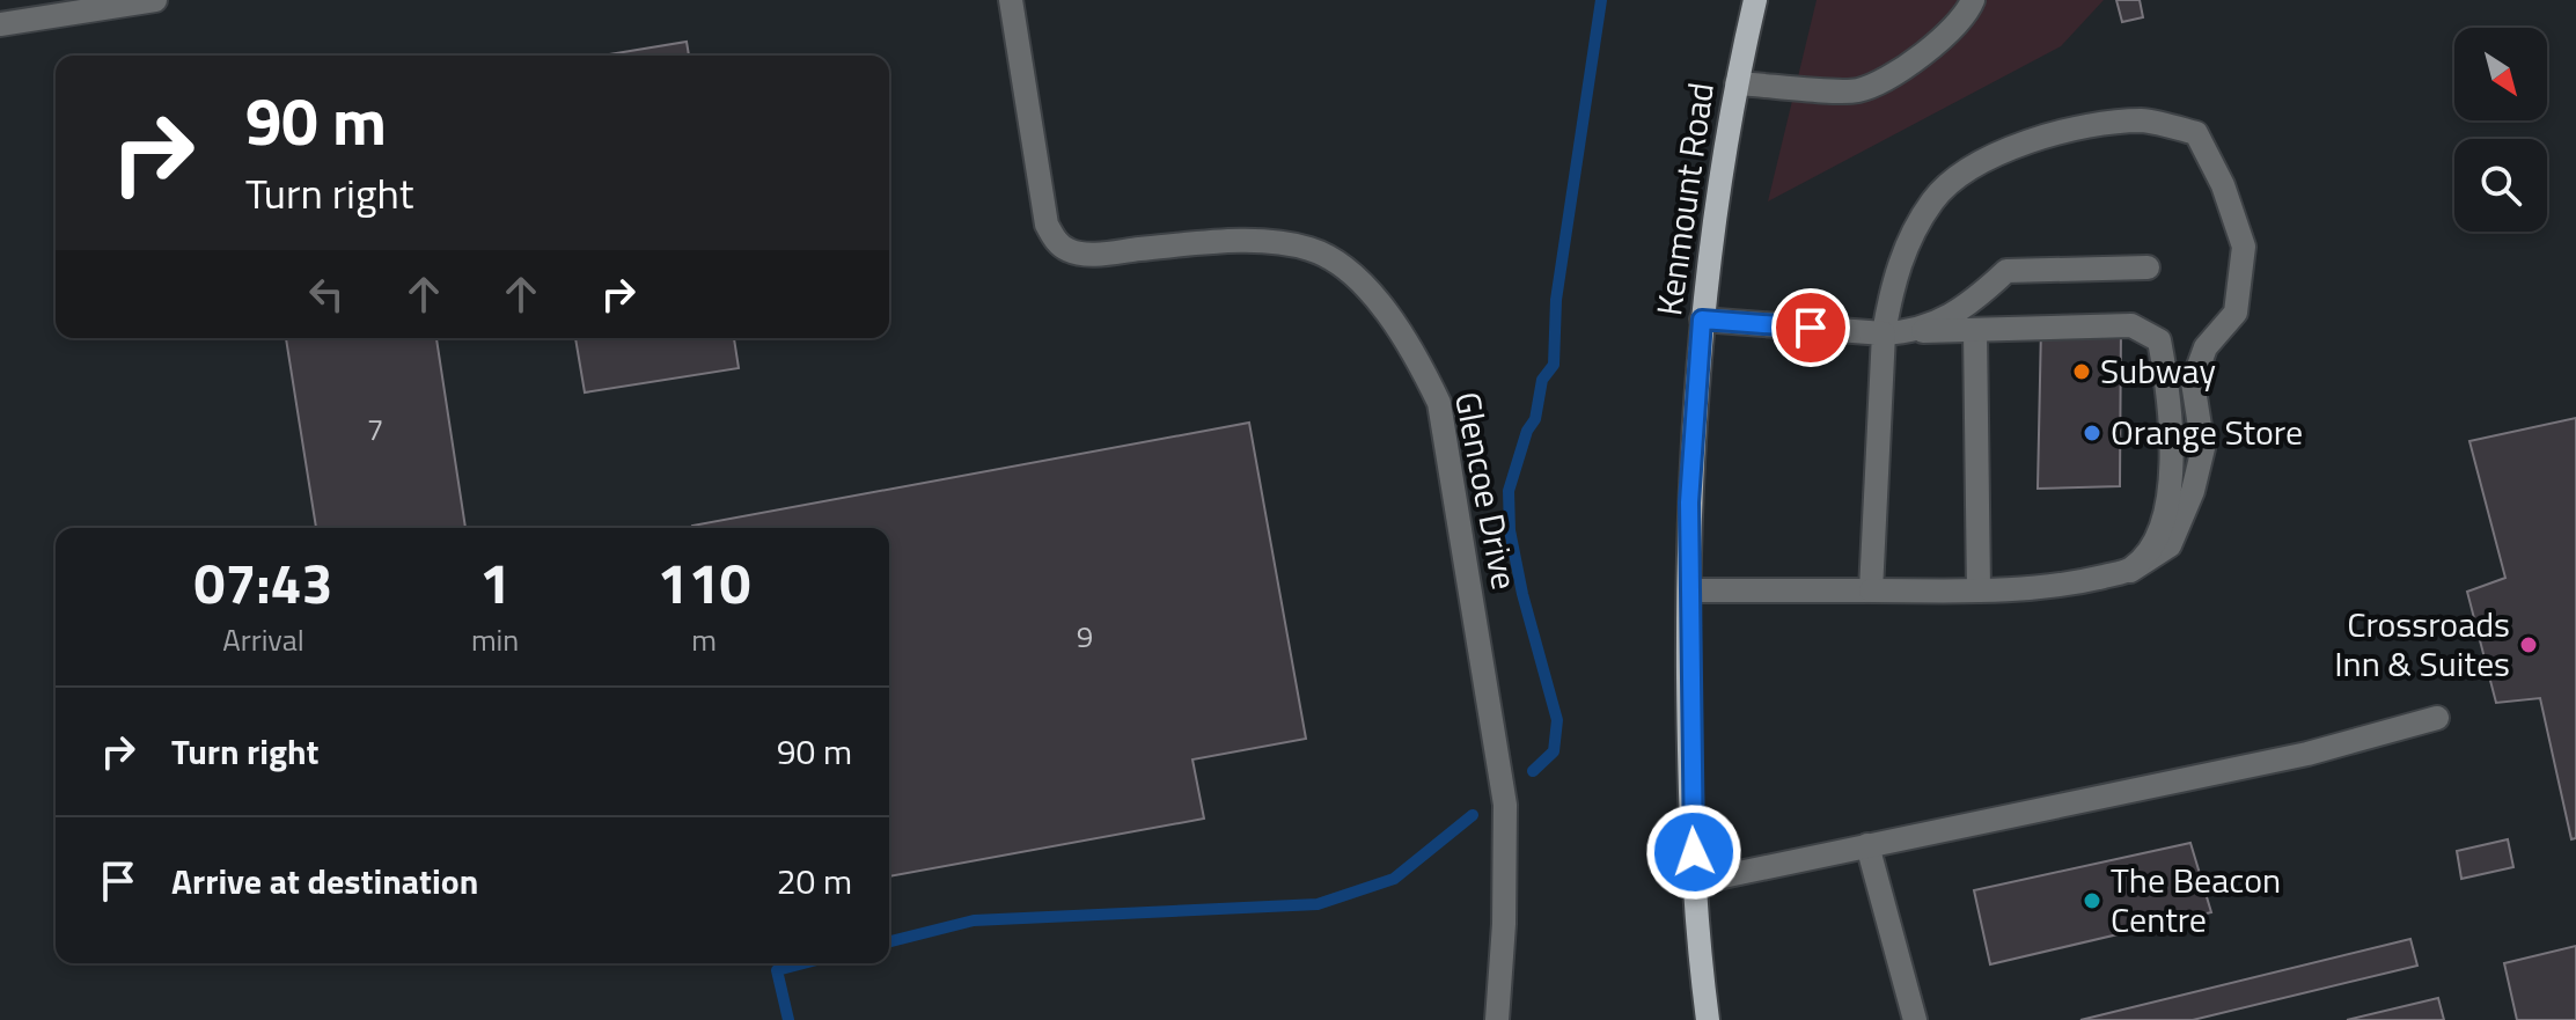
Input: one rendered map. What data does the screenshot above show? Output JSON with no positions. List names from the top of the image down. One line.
{"streets":{"main road":["Kenmount Road"],"street":["Glencoe Drive"]},"places":["Subway","Orange Store","Crossroads Inn & Suites","The Beacon Centre"],"house_numbers":["7","9"],"north":"bottom right","page":{"turn":["90 m","Turn right"],"eta":["07:43","Arrival","1","min","110","m"],"list":[{"name":"Turn right","value":"90 m"},{"name":"Arrive at destination","value":"20 m"}]}}
